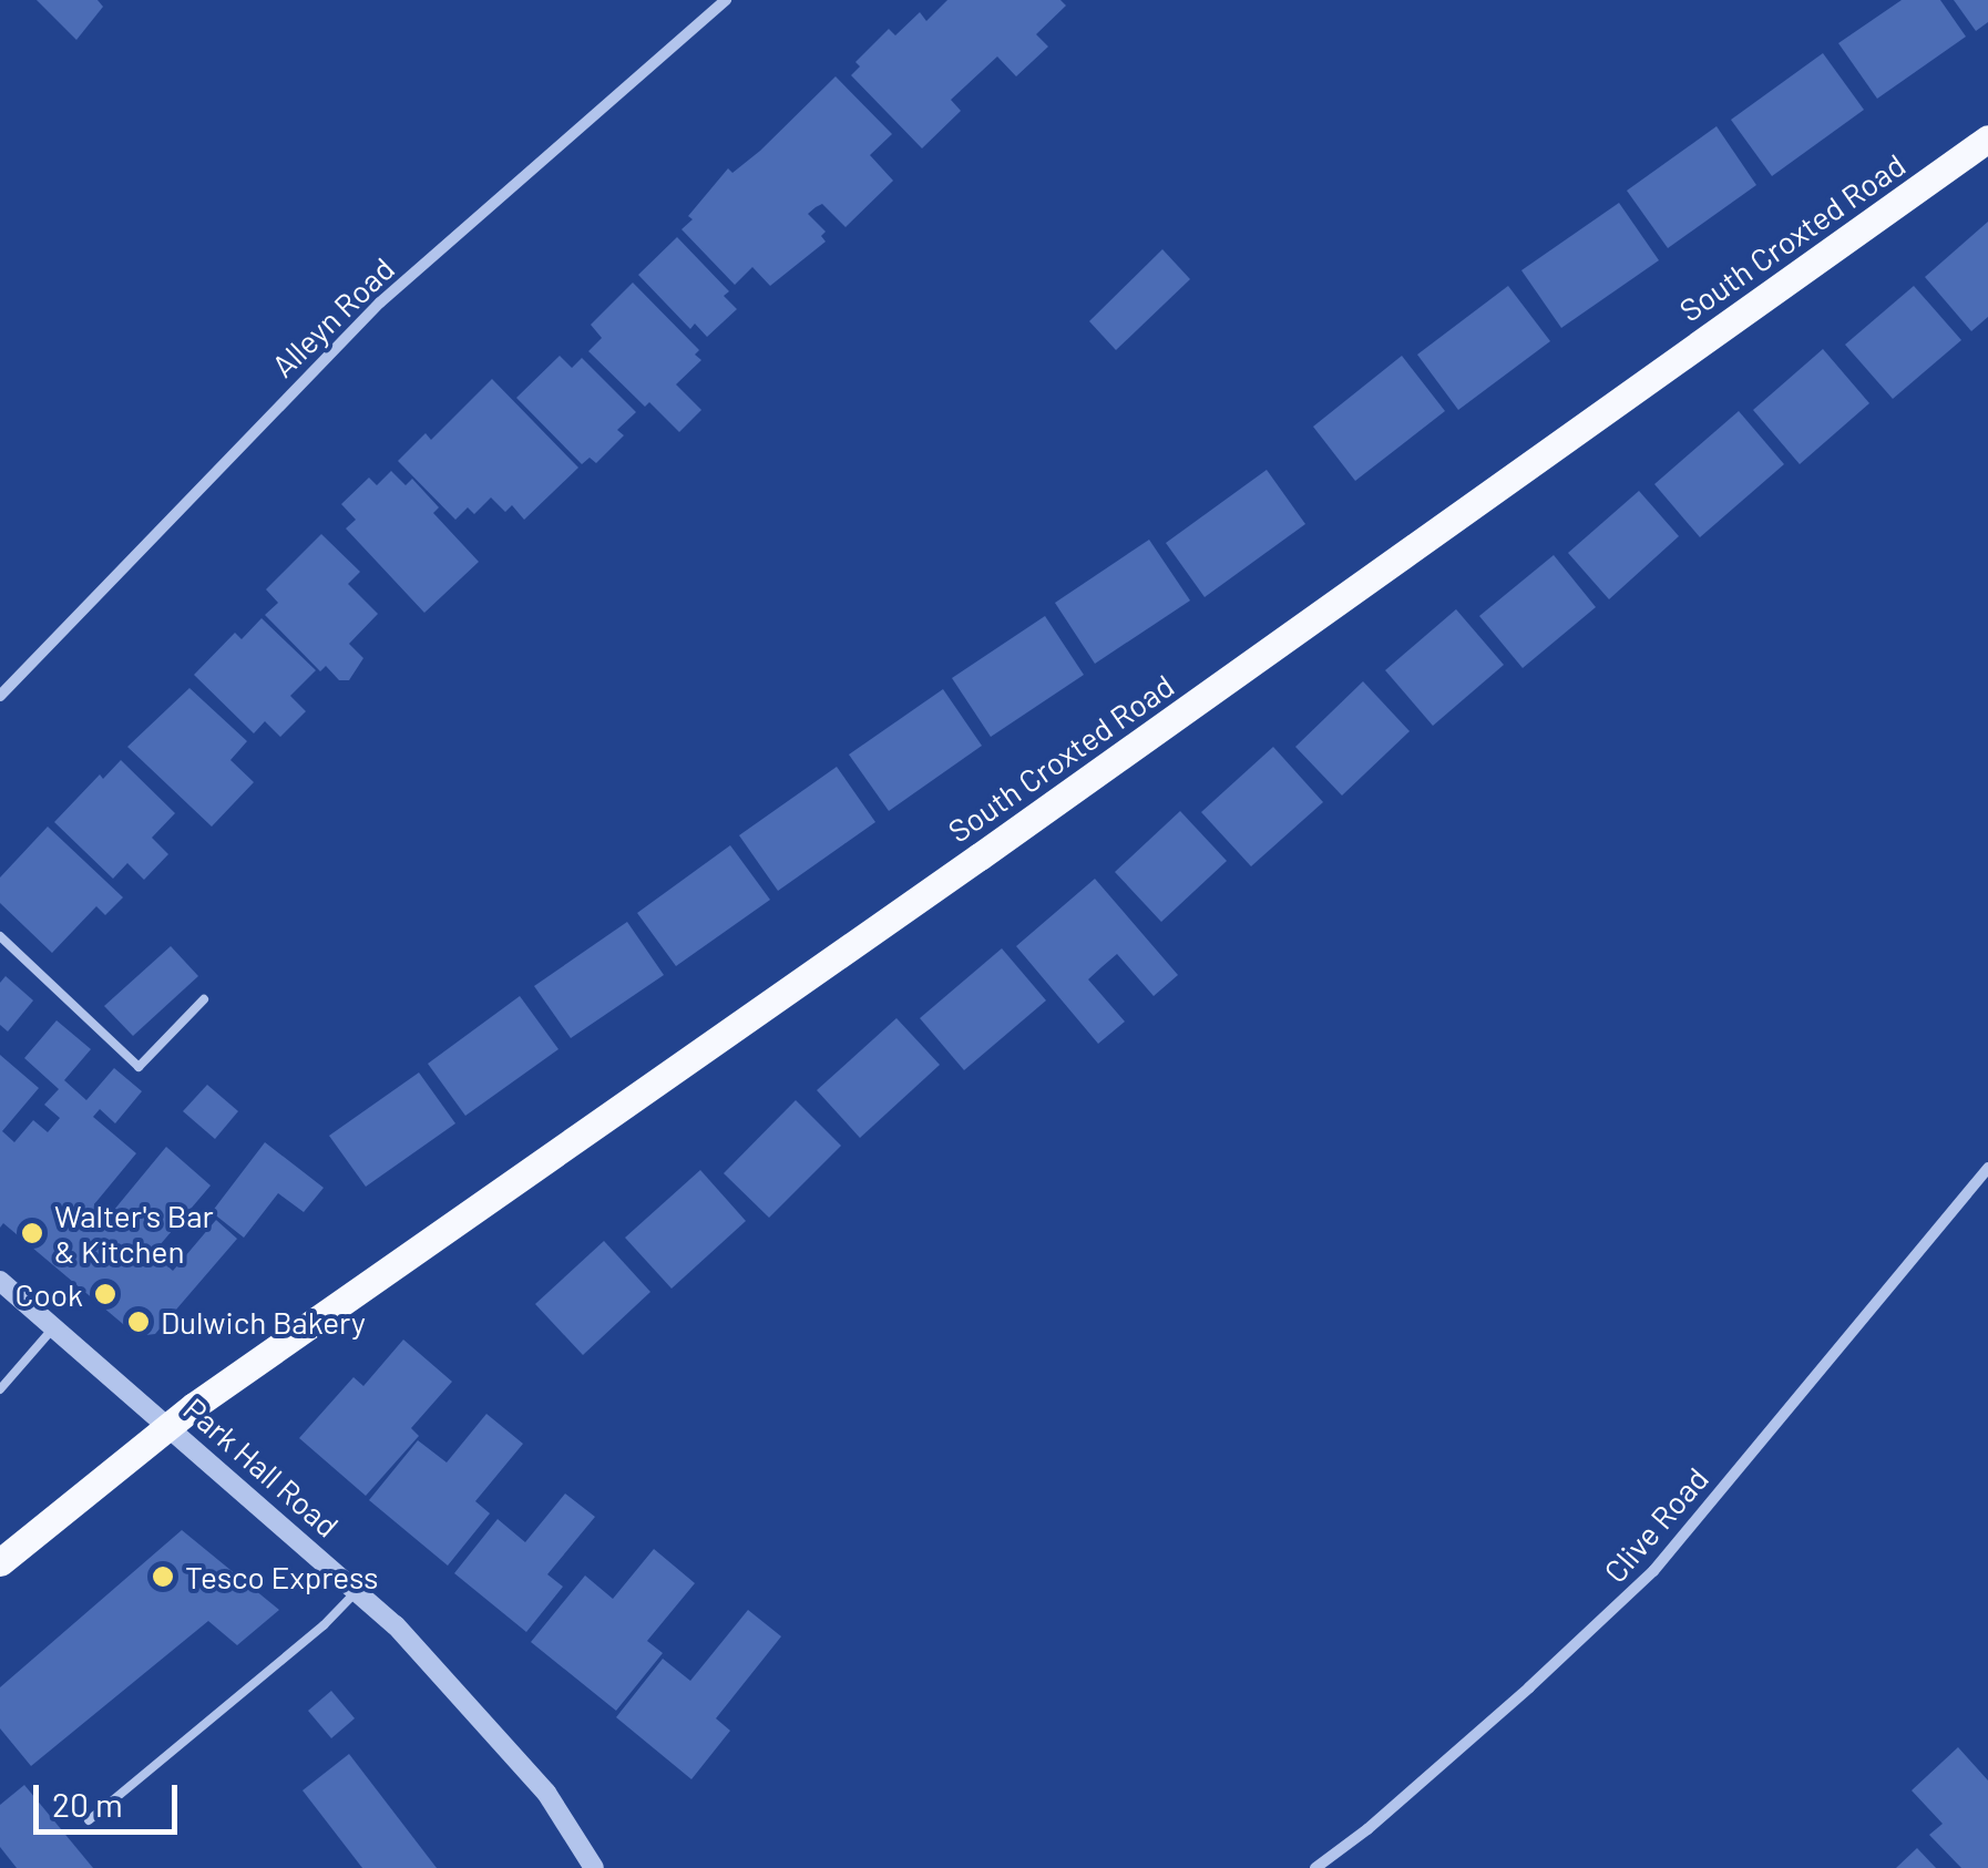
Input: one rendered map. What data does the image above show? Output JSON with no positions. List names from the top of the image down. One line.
{"streets":{"main road":["South Croxted Road"],"street":["Alleyn Road","Park Hall Road","Clive Road"]},"crossings":[["South Croxted Road","Park Hall Road"]],"places":["Walter's Bar & Kitchen","Cook","Dulwich Bakery","Tesco Express"],"scale_bar":"20 m"}
